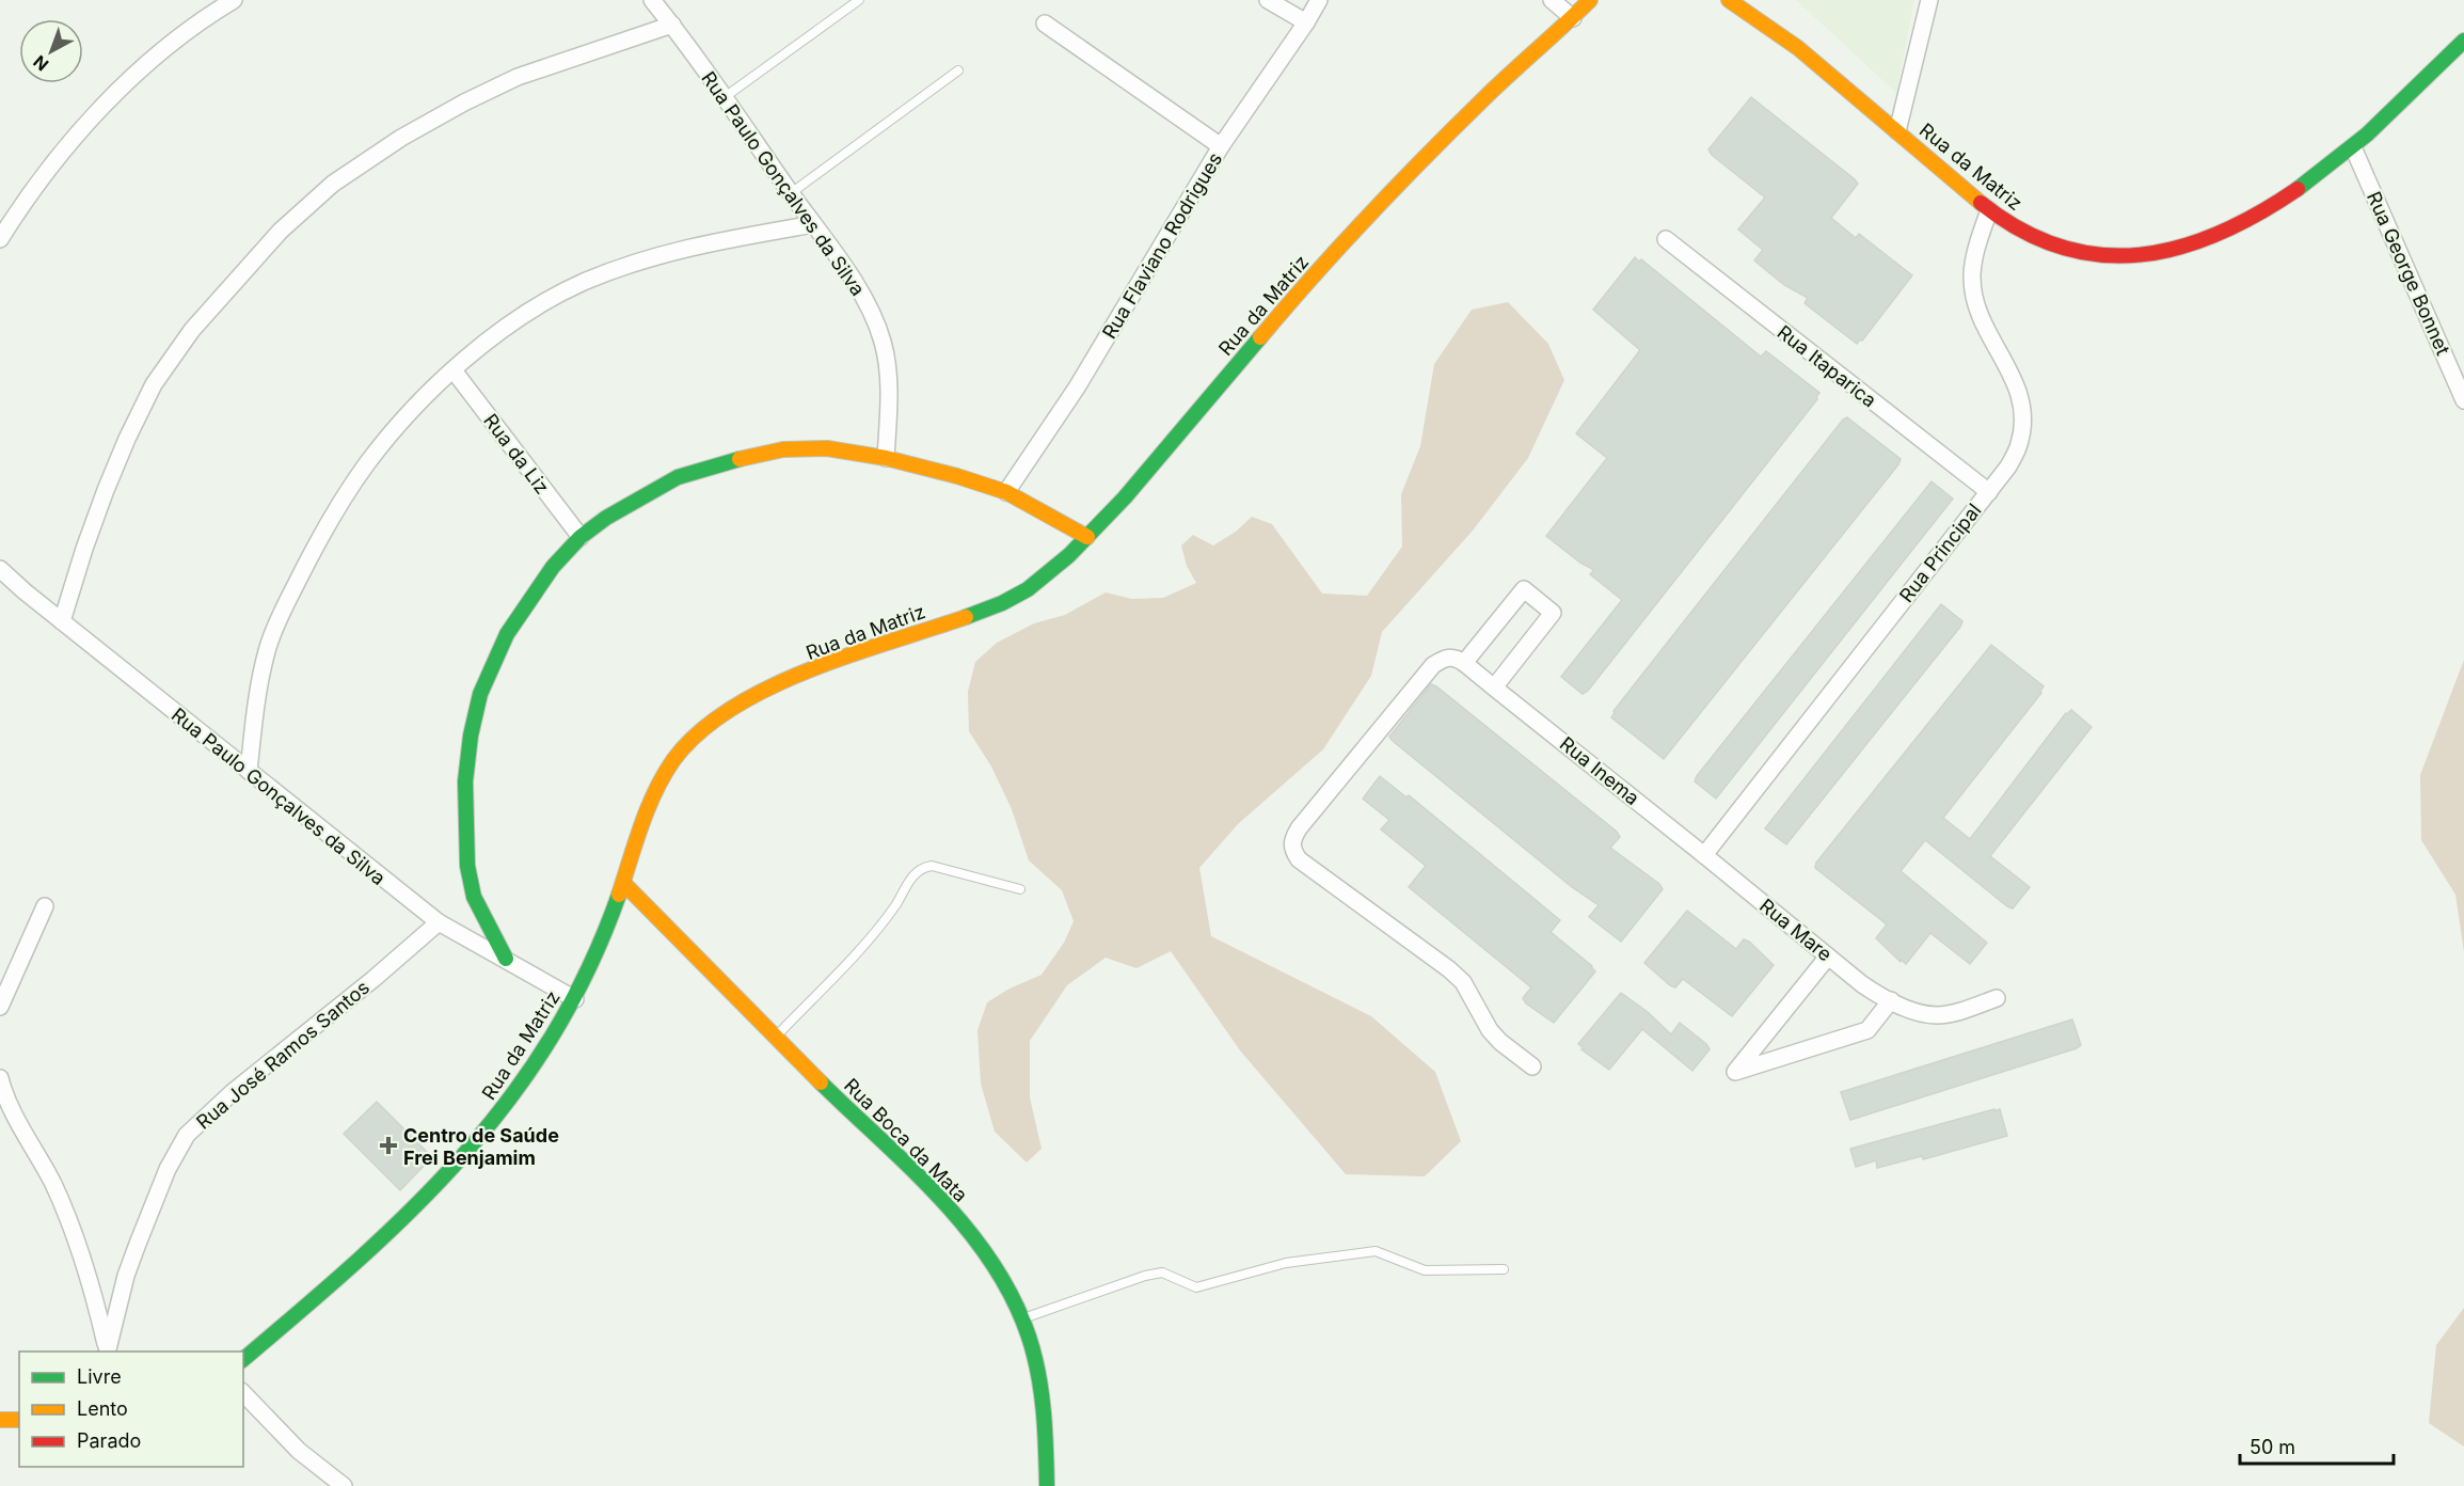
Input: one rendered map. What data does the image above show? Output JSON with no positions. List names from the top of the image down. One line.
{"streets":{"street":["Rua da Matriz","Rua Paulo Gonçalves da Silva","Rua Flaviano Rodrigues","Rua George Bonnet","Rua Itaparica","Rua da Liz","Rua Principal","Rua Inema","Rua Mare","Rua José Ramos Santos","Rua Boca da Mata"]},"crossings":[["Rua da Matriz","Rua Paulo Gonçalves da Silva"],["Rua da Matriz","Rua George Bonnet"],["Rua da Matriz","Rua Principal"],["Rua da Matriz","Rua Boca da Mata"],["Rua Paulo Gonçalves da Silva","Rua José Ramos Santos"],["Rua Itaparica","Rua Principal"],["Rua Principal","Rua Inema"],["Rua Principal","Rua Mare"],["Rua Inema","Rua Mare"]],"places":{"health":["Centro de Saúde Frei Benjamim"]},"legend":["Livre","Lento","Parado"],"scale_bar":"50 m","north":"bottom left"}
